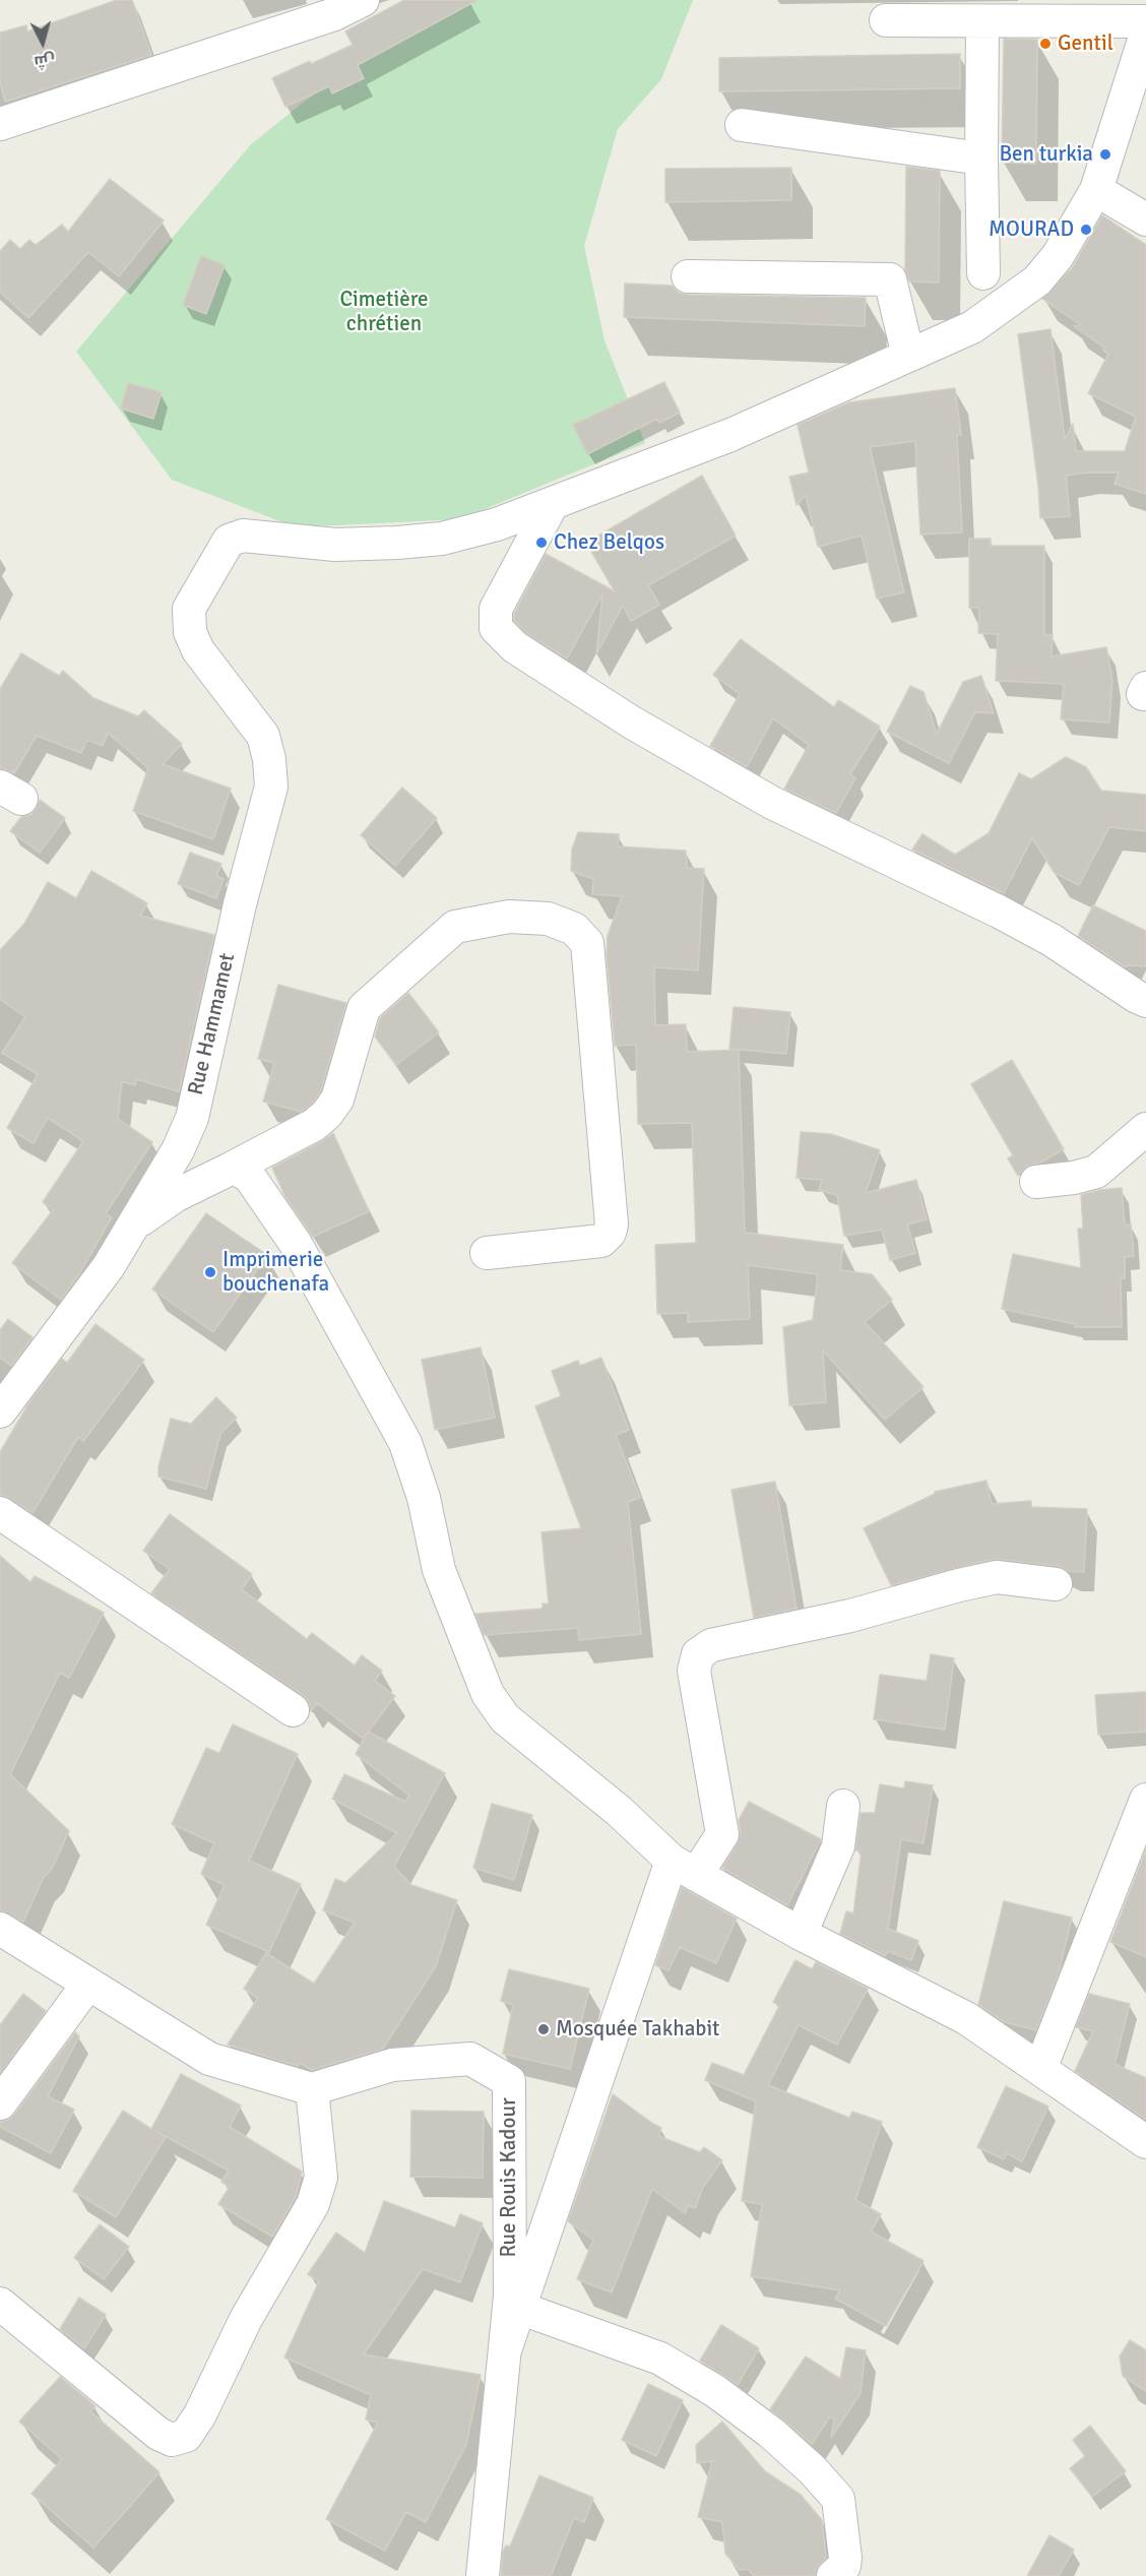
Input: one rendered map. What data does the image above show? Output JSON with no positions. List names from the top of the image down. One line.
{"streets":{"street":["Rue Hammamet","Rue Rouis Kadour"]},"parks":["Cimetière chrétien"],"places":["Gentil","Ben turkia","MOURAD","Chez Belqos","Imprimerie bouchenafa","Mosquée Takhabit"],"north":"bottom"}
